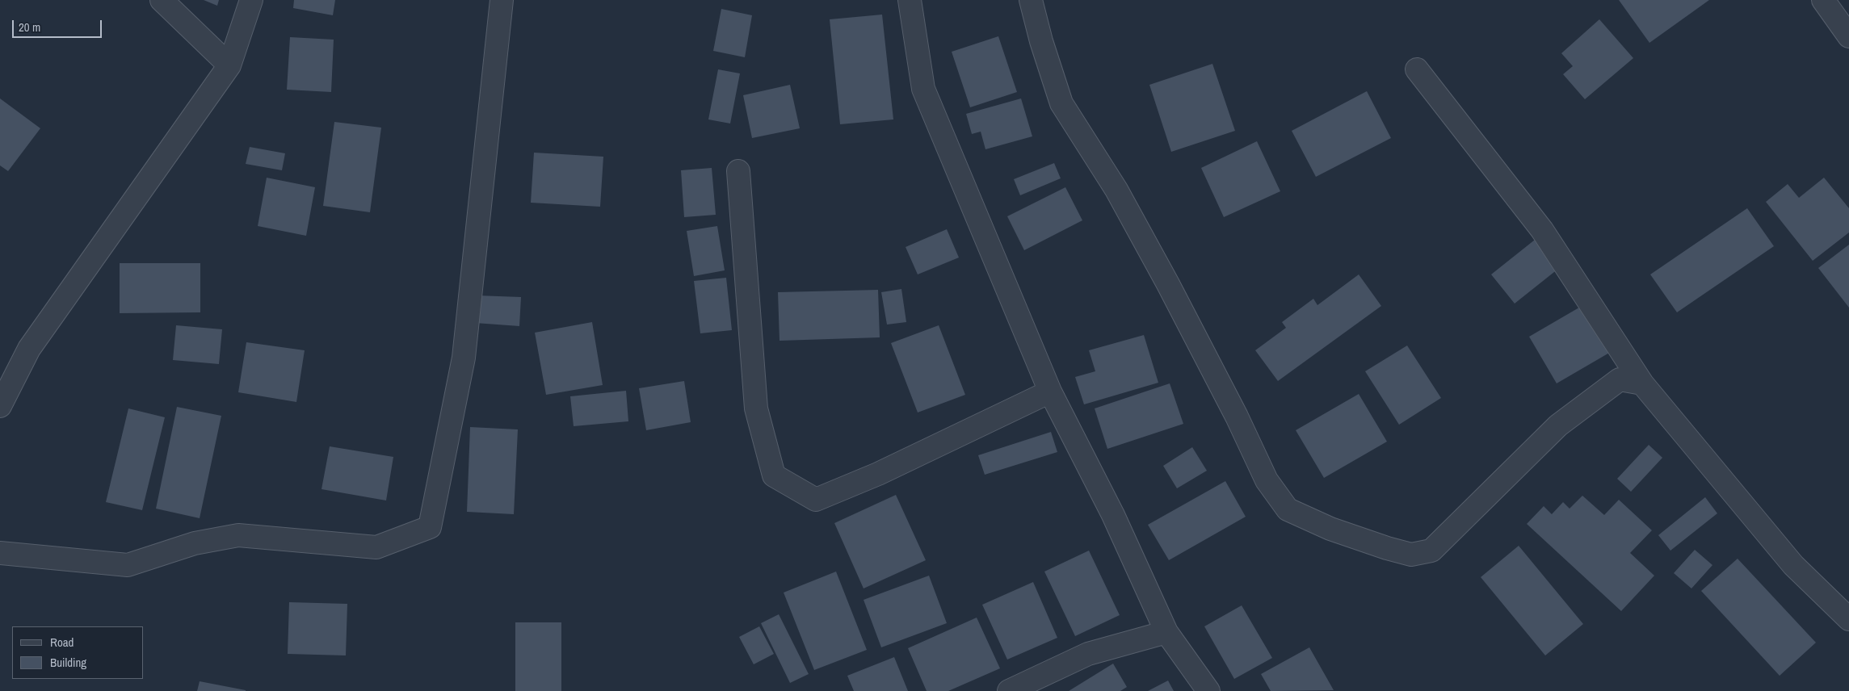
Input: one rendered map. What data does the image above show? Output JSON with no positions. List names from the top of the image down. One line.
{"legend":["Road","Building"],"scale_bar":"20 m"}
